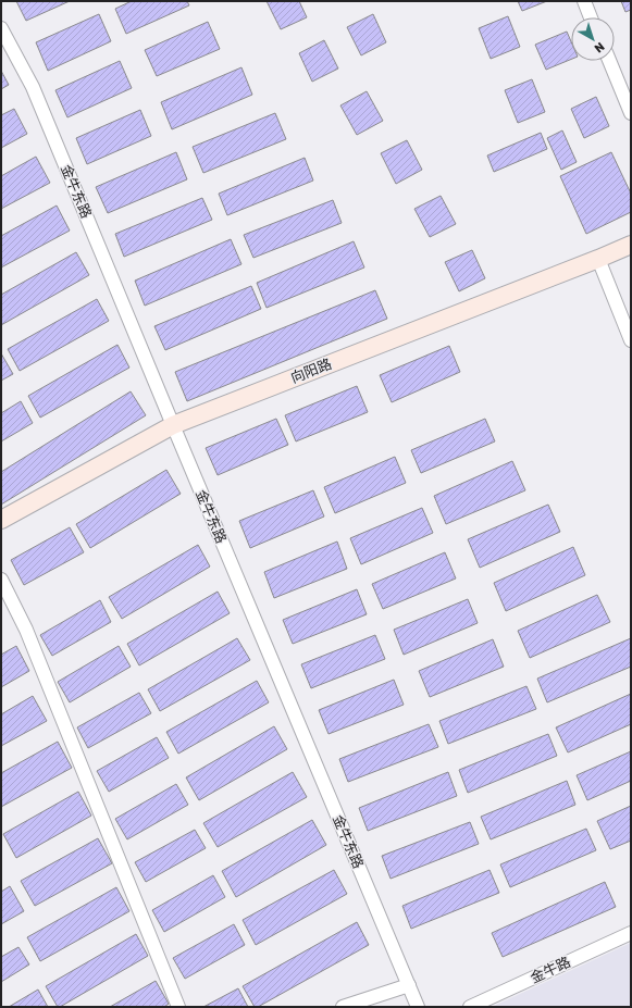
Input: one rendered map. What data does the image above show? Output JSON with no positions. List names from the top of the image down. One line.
{"streets":{"street":["金牛东路","向阳路","金牛路"]},"crossings":[["金牛东路","向阳路"]],"north":"bottom right"}
